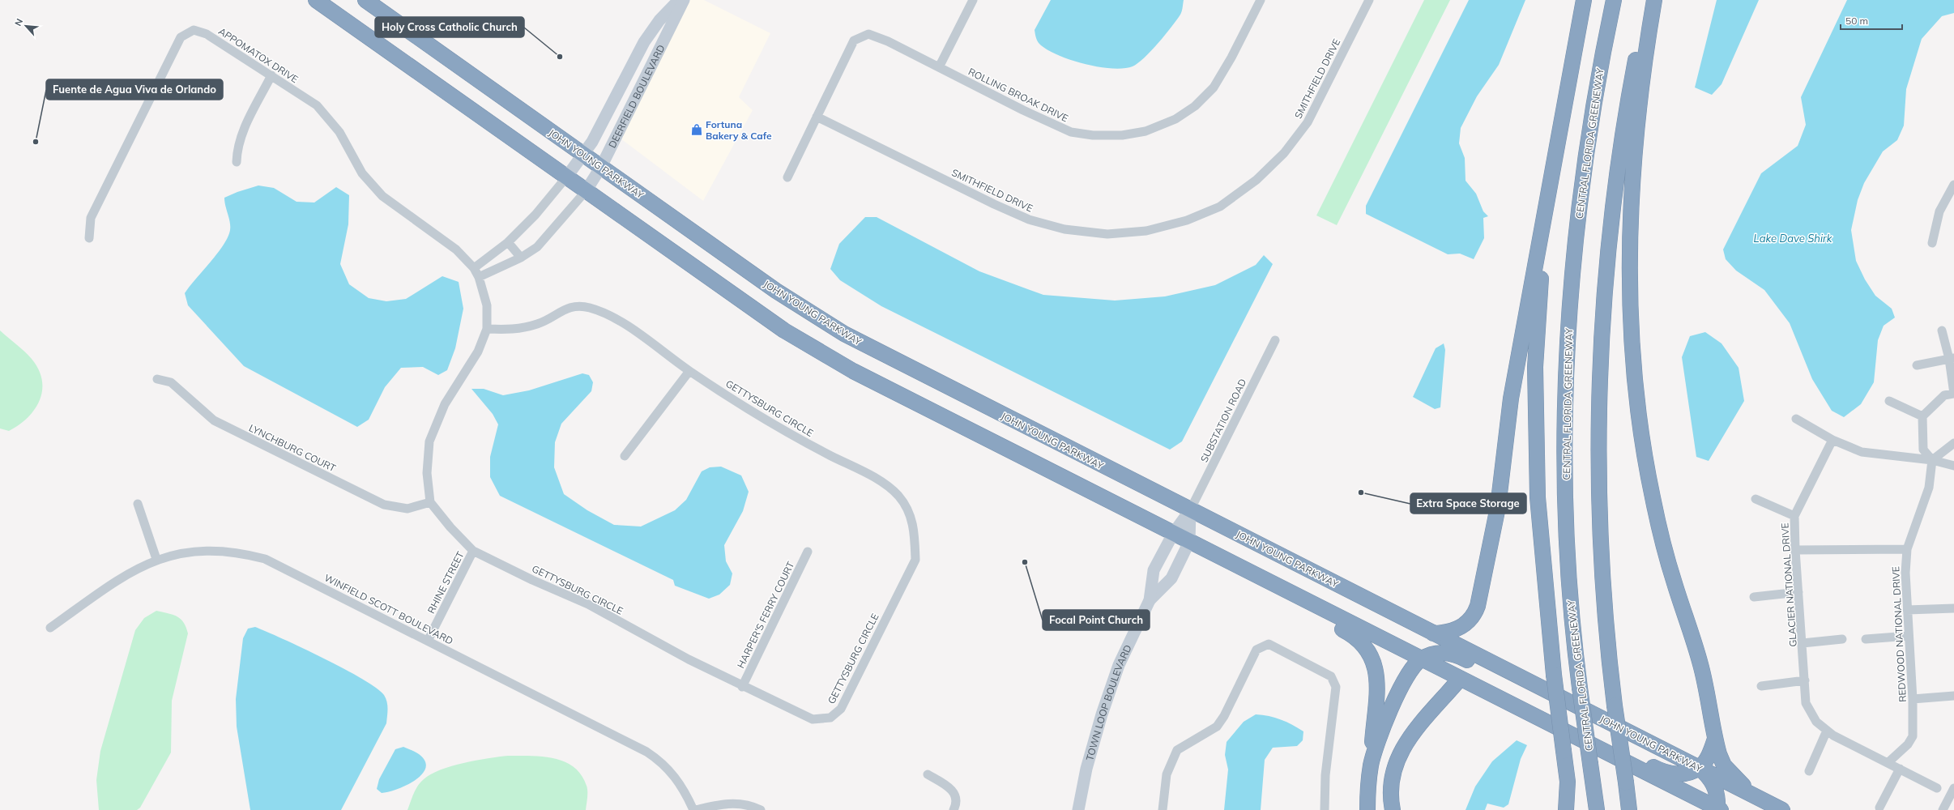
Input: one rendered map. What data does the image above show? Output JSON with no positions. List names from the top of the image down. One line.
{"streets":{"highway":["CENTRAL FLORIDA GREENEWAY","JOHN YOUNG PARKWAY"],"street":["APPOMATOX DRIVE","SMITHFIELD DRIVE","ROLLING BROAK DRIVE","DEERFIELD BOULEVARD","GETTYSBURG CIRCLE","SUBSTATION ROAD","LYNCHBURG COURT","RHINE STREET","GLACIER NATIONAL DRIVE","WINFIELD SCOTT BOULEVARD","HARPER'S FERRY COURT","REDWOOD NATIONAL DRIVE","TOWN LOOP BOULEVARD"]},"crossings":[["SMITHFIELD DRIVE","ROLLING BROAK DRIVE"],["DEERFIELD BOULEVARD","JOHN YOUNG PARKWAY"],["JOHN YOUNG PARKWAY","SUBSTATION ROAD"],["JOHN YOUNG PARKWAY","TOWN LOOP BOULEVARD"],["GETTYSBURG CIRCLE","LYNCHBURG COURT"],["GETTYSBURG CIRCLE","RHINE STREET"],["GETTYSBURG CIRCLE","HARPER'S FERRY COURT"],["SUBSTATION ROAD","TOWN LOOP BOULEVARD"],["RHINE STREET","WINFIELD SCOTT BOULEVARD"],["GLACIER NATIONAL DRIVE","REDWOOD NATIONAL DRIVE"]],"water":["Lake Dave Shirk"],"places":{"other":["Holy Cross Catholic Church","Fuente de Agua Viva de Orlando","Extra Space Storage","Focal Point Church"],"shop":["Fortuna Bakery & Cafe"]},"scale_bar":"50 m","north":"top left"}
